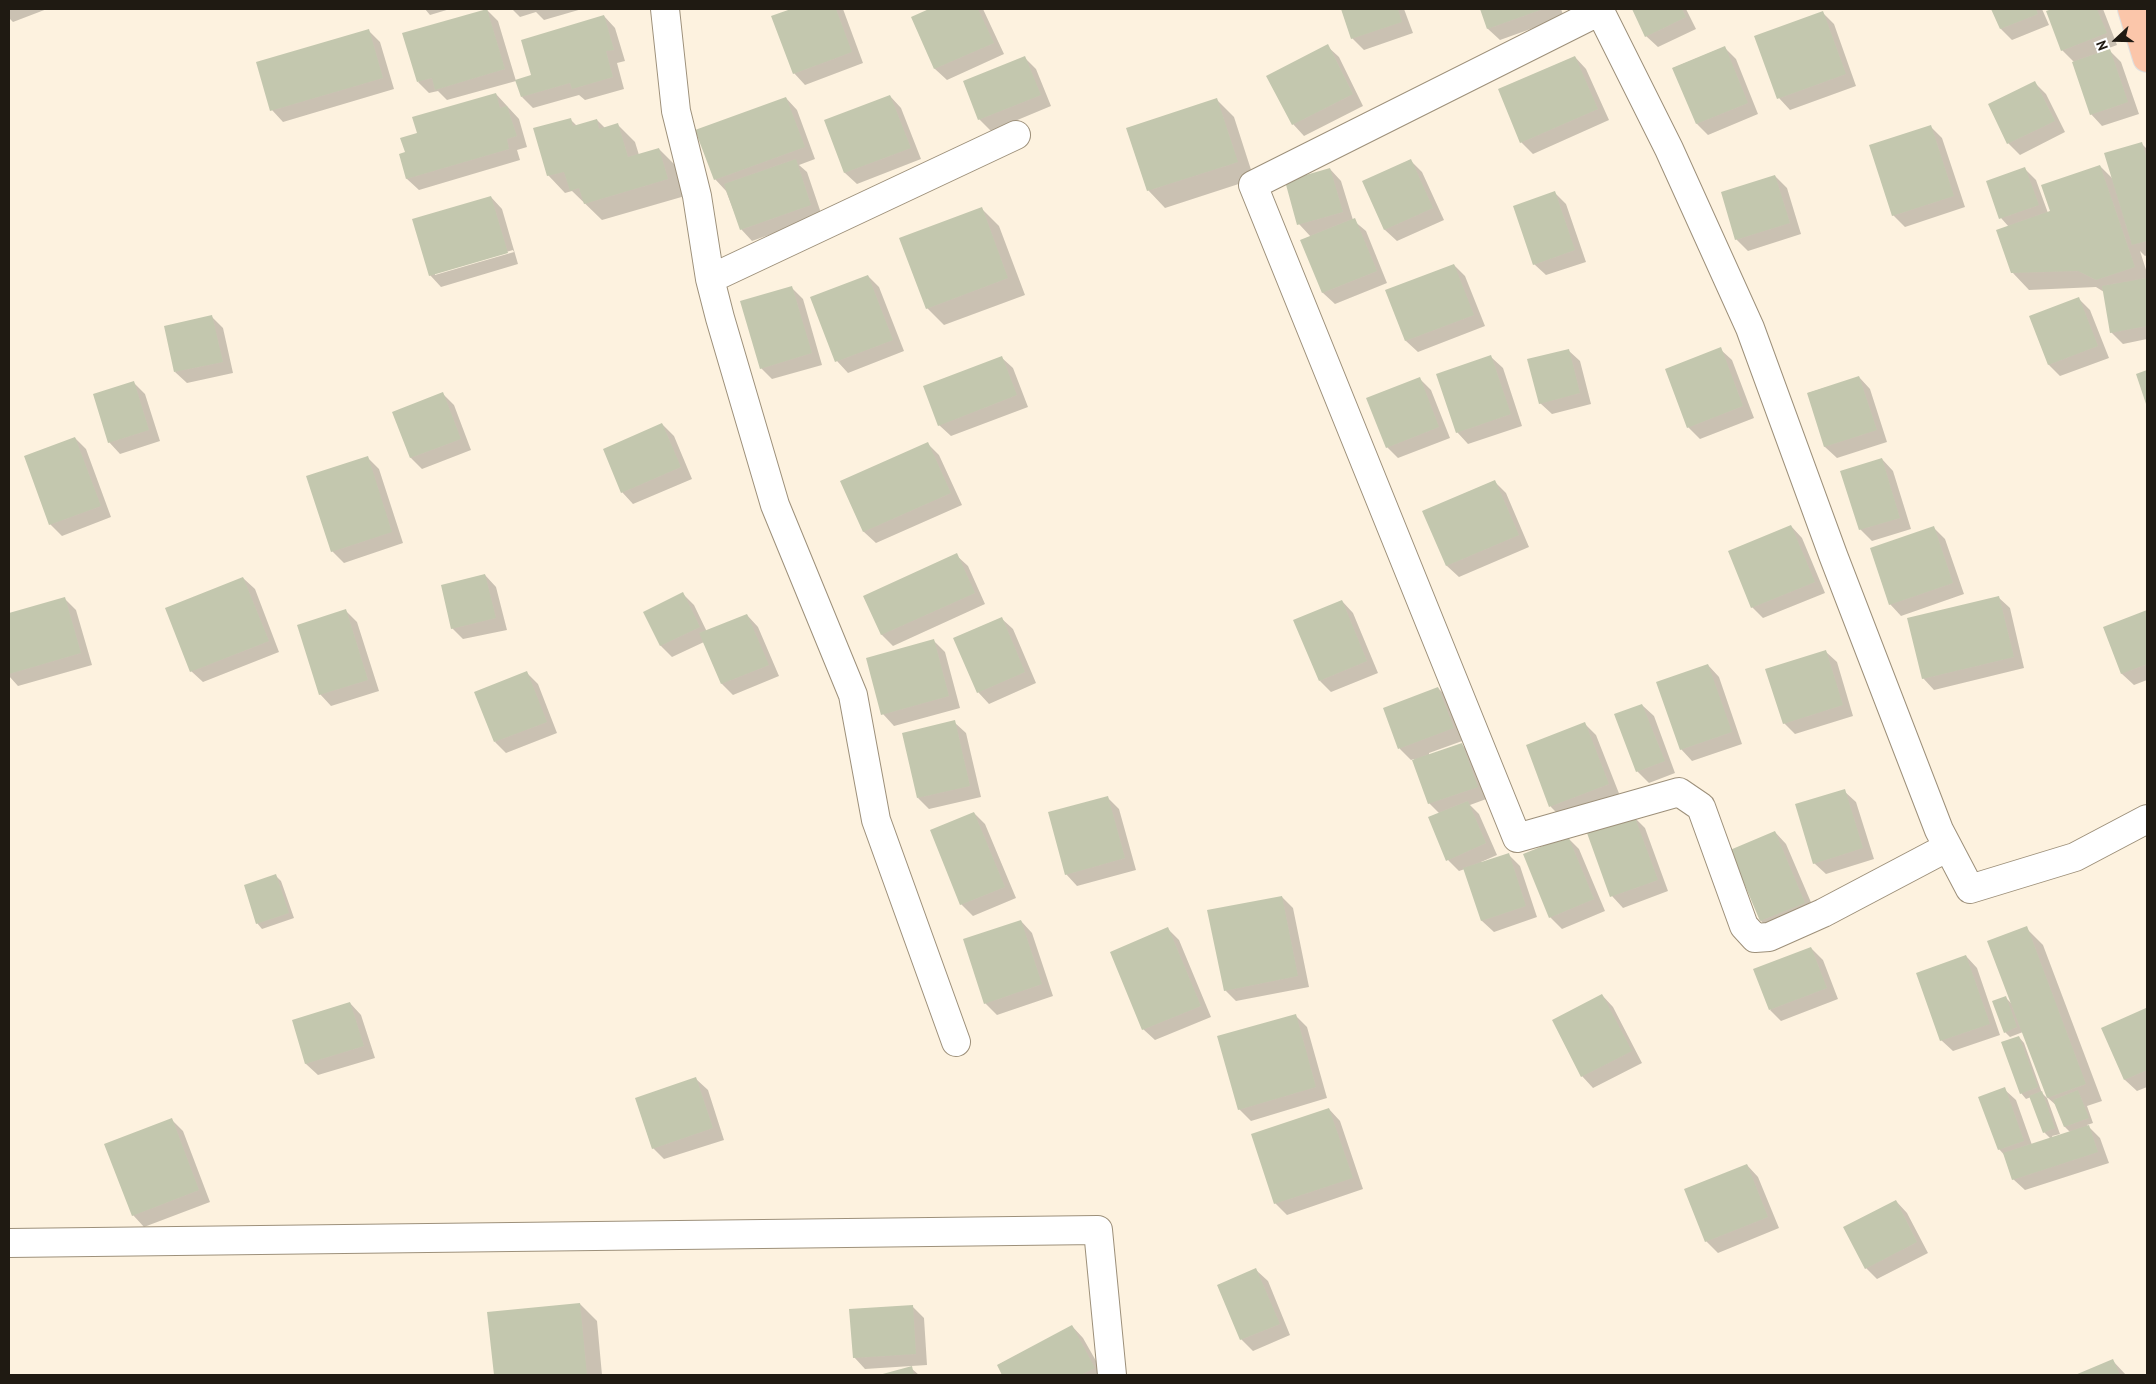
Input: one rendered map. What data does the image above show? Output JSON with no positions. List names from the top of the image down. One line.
{"north":"left"}
